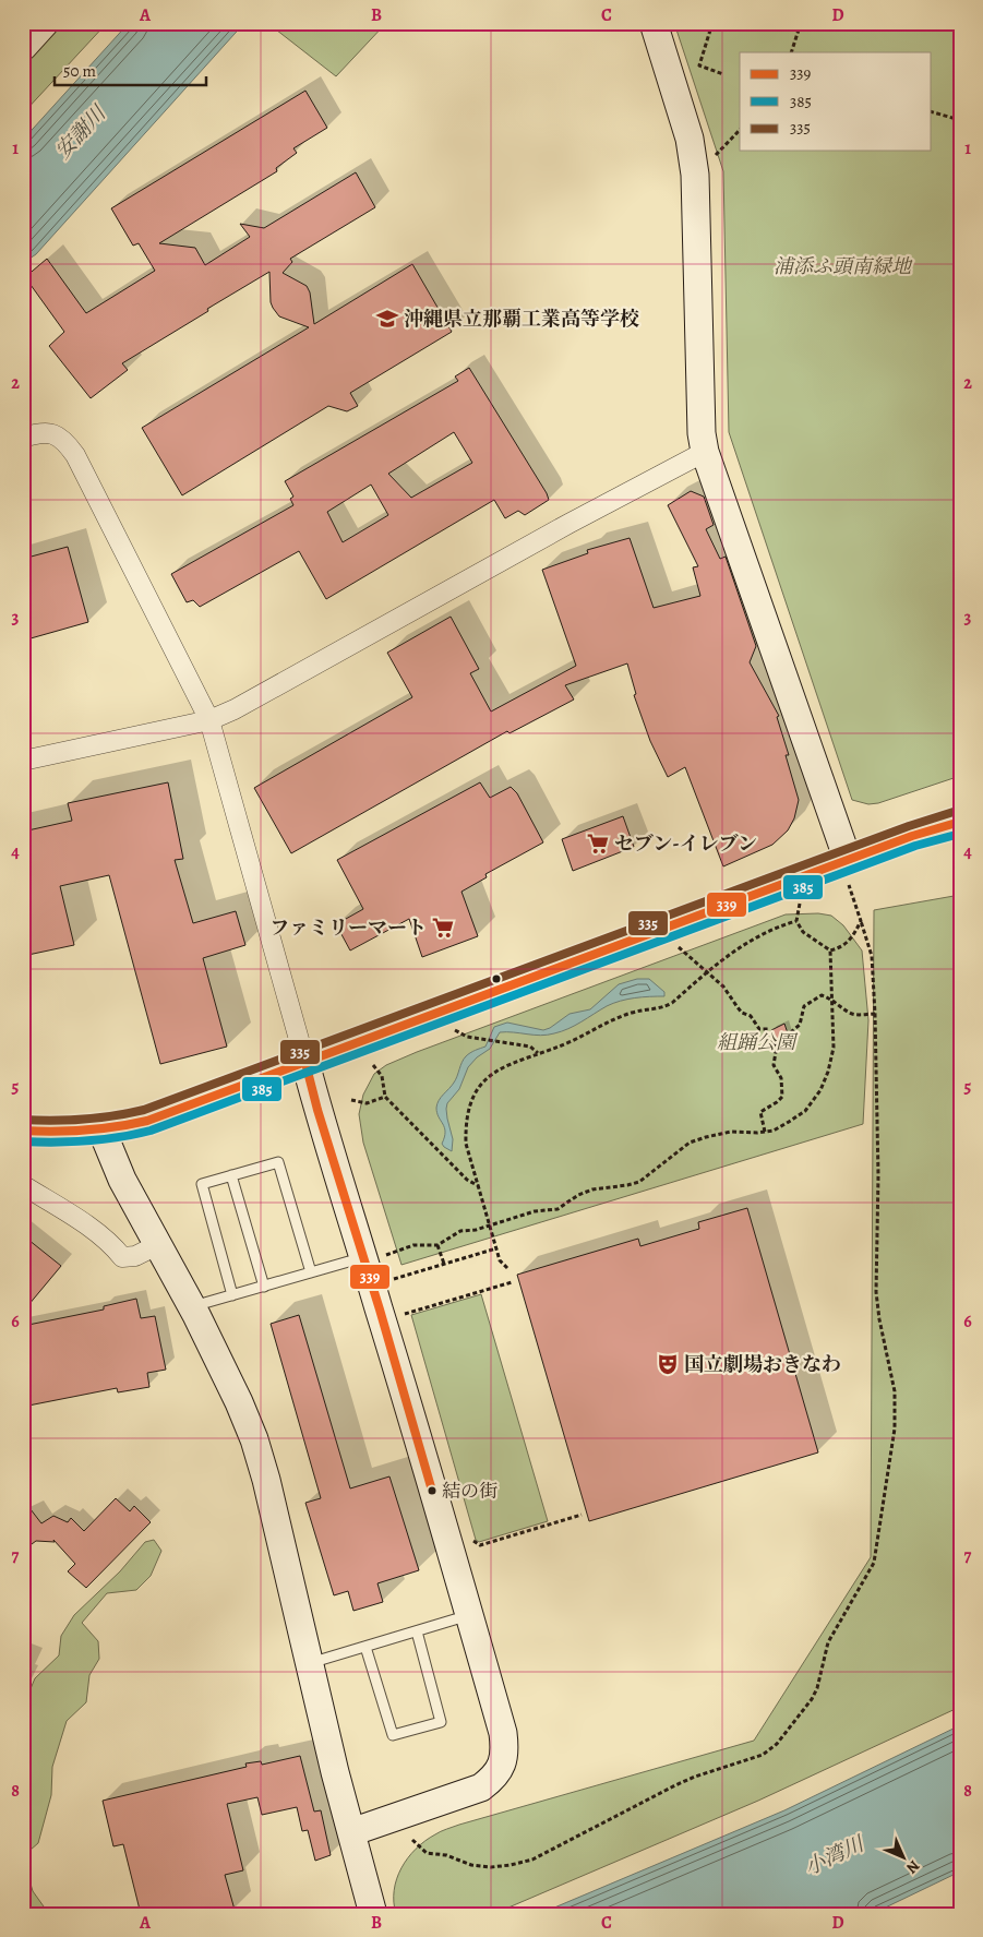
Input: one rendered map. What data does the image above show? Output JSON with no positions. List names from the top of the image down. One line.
{"water":["安謝川","小湾川"],"parks":["浦添ふ頭南緑地","組踊公園"],"places":{"school or university":["沖縄県立那覇工業高等学校"],"supermarket":["セブン-イレブン","ファミリーマート"],"theatre":["国立劇場おきなわ"],"other":["結の街"]},"lines":["transit line 335","transit line 339","transit line 385"],"legend":["339","385","335"],"scale_bar":"50 m","north":"bottom right","grid":{"columns":["A","B","C","D"],"rows":["1","2","3","4","5","6","7","8"]}}
